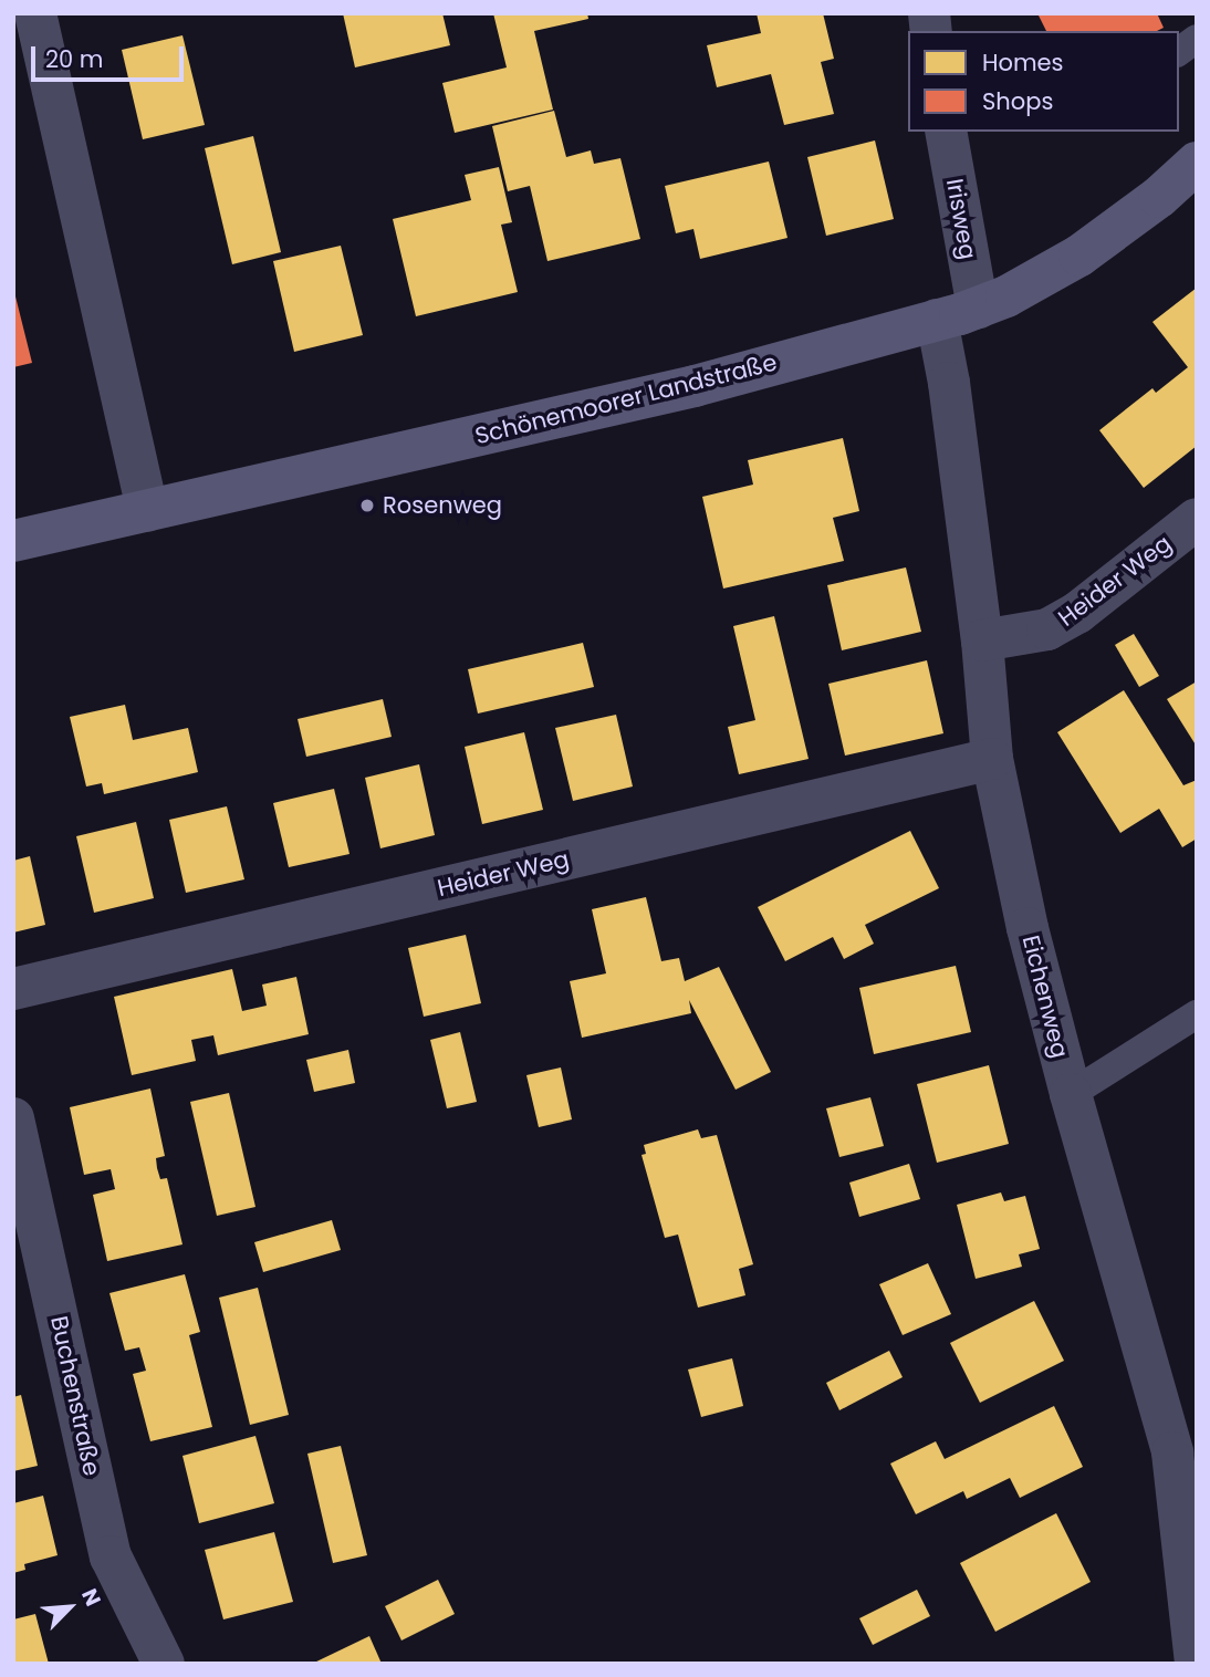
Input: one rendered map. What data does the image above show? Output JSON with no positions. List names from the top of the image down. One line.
{"streets":{"street":["Irisweg","Schönemoorer Landstraße","Heider Weg","Eichenweg","Buchenstraße"]},"crossings":[["Irisweg","Schönemoorer Landstraße"],["Schönemoorer Landstraße","Eichenweg"],["Heider Weg","Eichenweg"]],"places":["Rosenweg"],"legend":["Homes","Shops"],"scale_bar":"20 m","north":"top right"}
